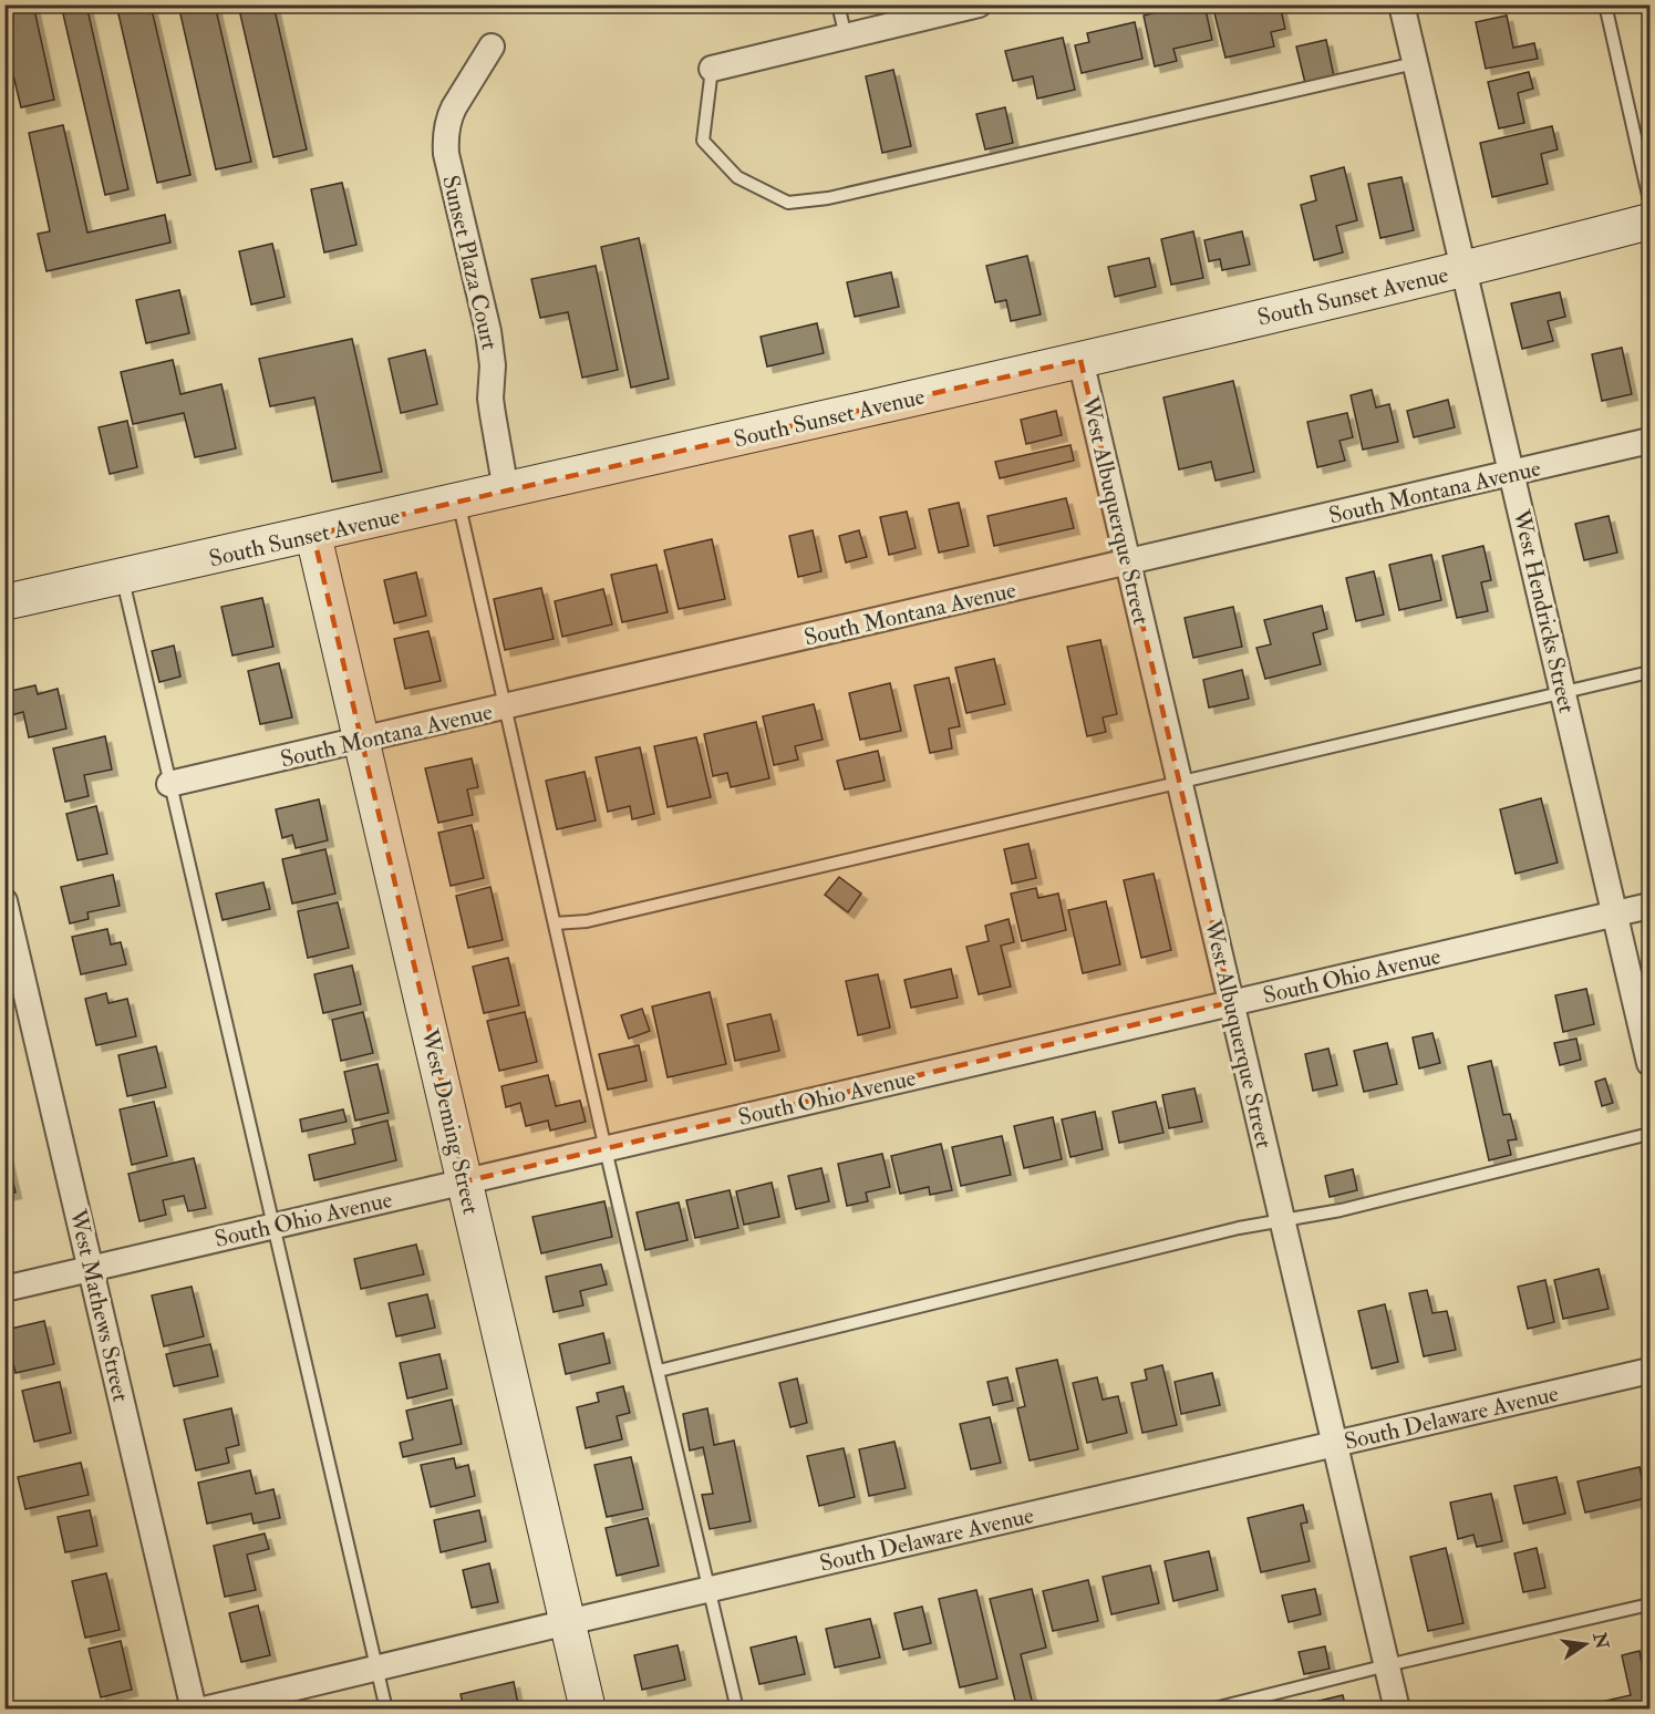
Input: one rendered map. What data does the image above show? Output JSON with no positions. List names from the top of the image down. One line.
{"streets":{"main road":["South Sunset Avenue","West Deming Street"],"street":["Sunset Plaza Court","South Montana Avenue","West Albuquerque Street","West Hendricks Street","South Ohio Avenue","West Mathews Street","South Delaware Avenue"]},"crossings":[["Sunset Plaza Court","South Sunset Avenue"],["South Sunset Avenue","West Albuquerque Street"],["South Sunset Avenue","West Hendricks Street"],["South Sunset Avenue","West Deming Street"],["South Montana Avenue","West Albuquerque Street"],["South Montana Avenue","West Hendricks Street"],["South Montana Avenue","West Deming Street"],["West Albuquerque Street","South Ohio Avenue"],["West Albuquerque Street","South Delaware Avenue"],["West Hendricks Street","South Ohio Avenue"],["South Ohio Avenue","West Deming Street"],["South Ohio Avenue","West Mathews Street"],["West Deming Street","South Delaware Avenue"]],"north":"right"}
